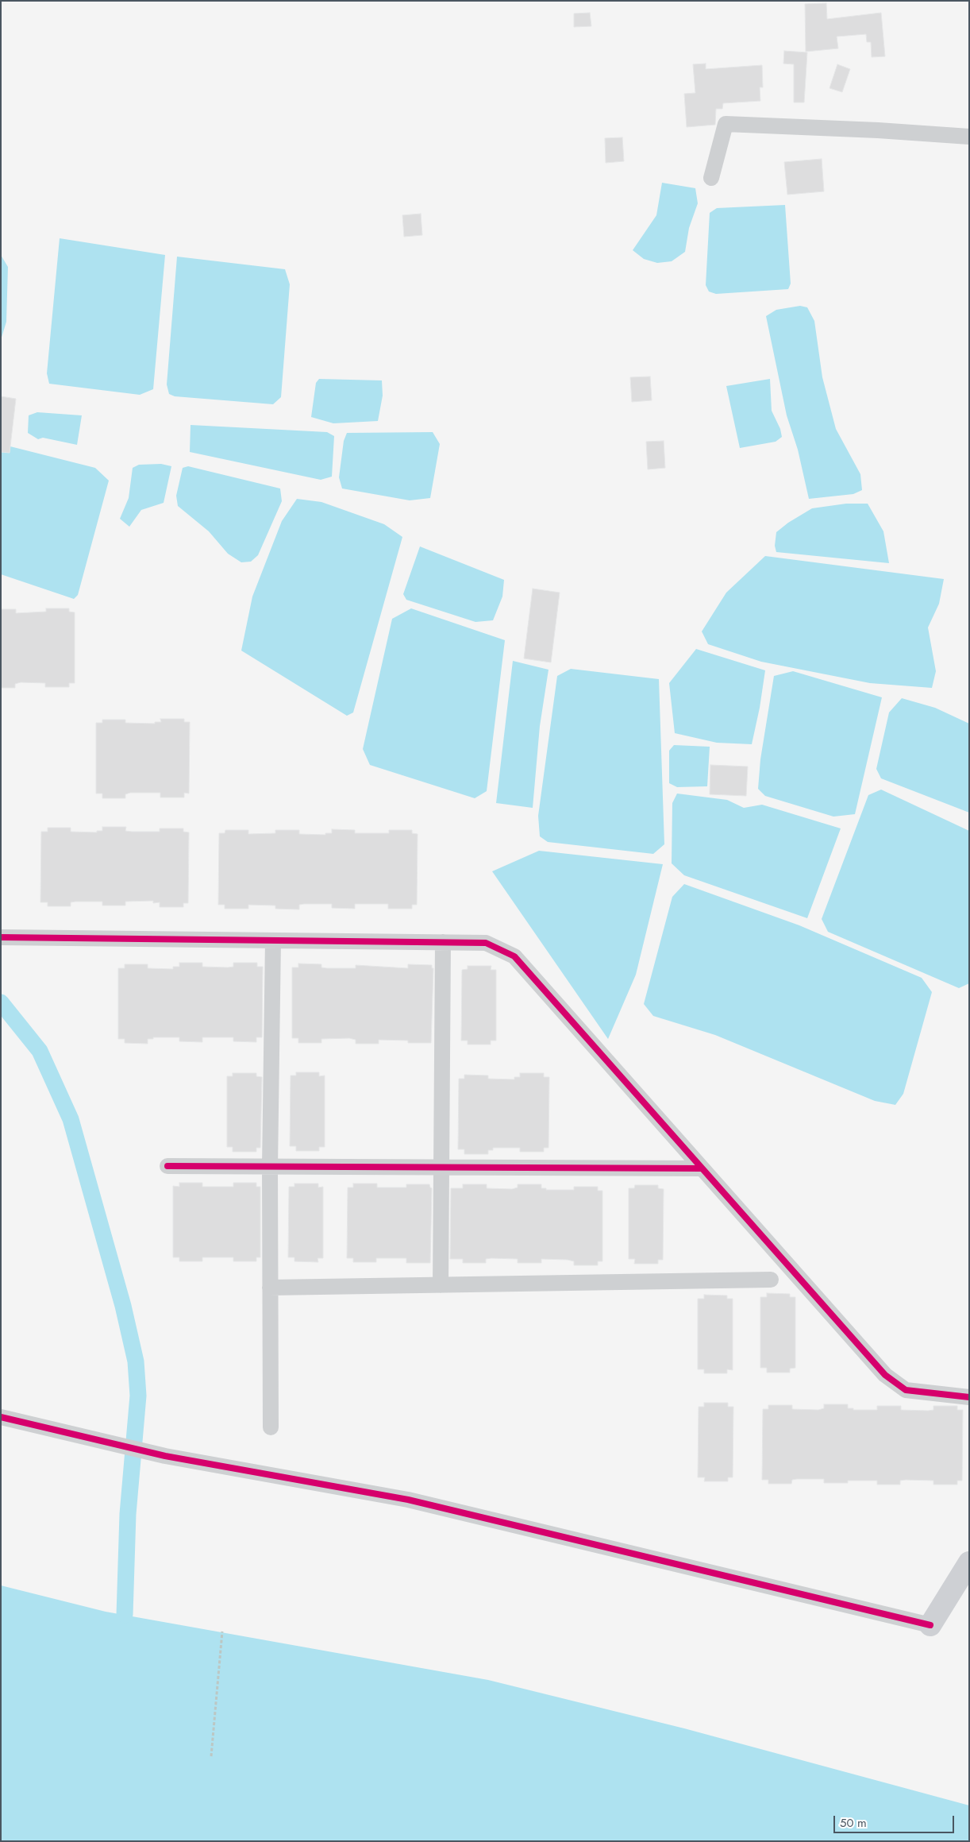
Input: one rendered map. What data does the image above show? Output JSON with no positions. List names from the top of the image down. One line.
{"scale_bar":"50 m"}
